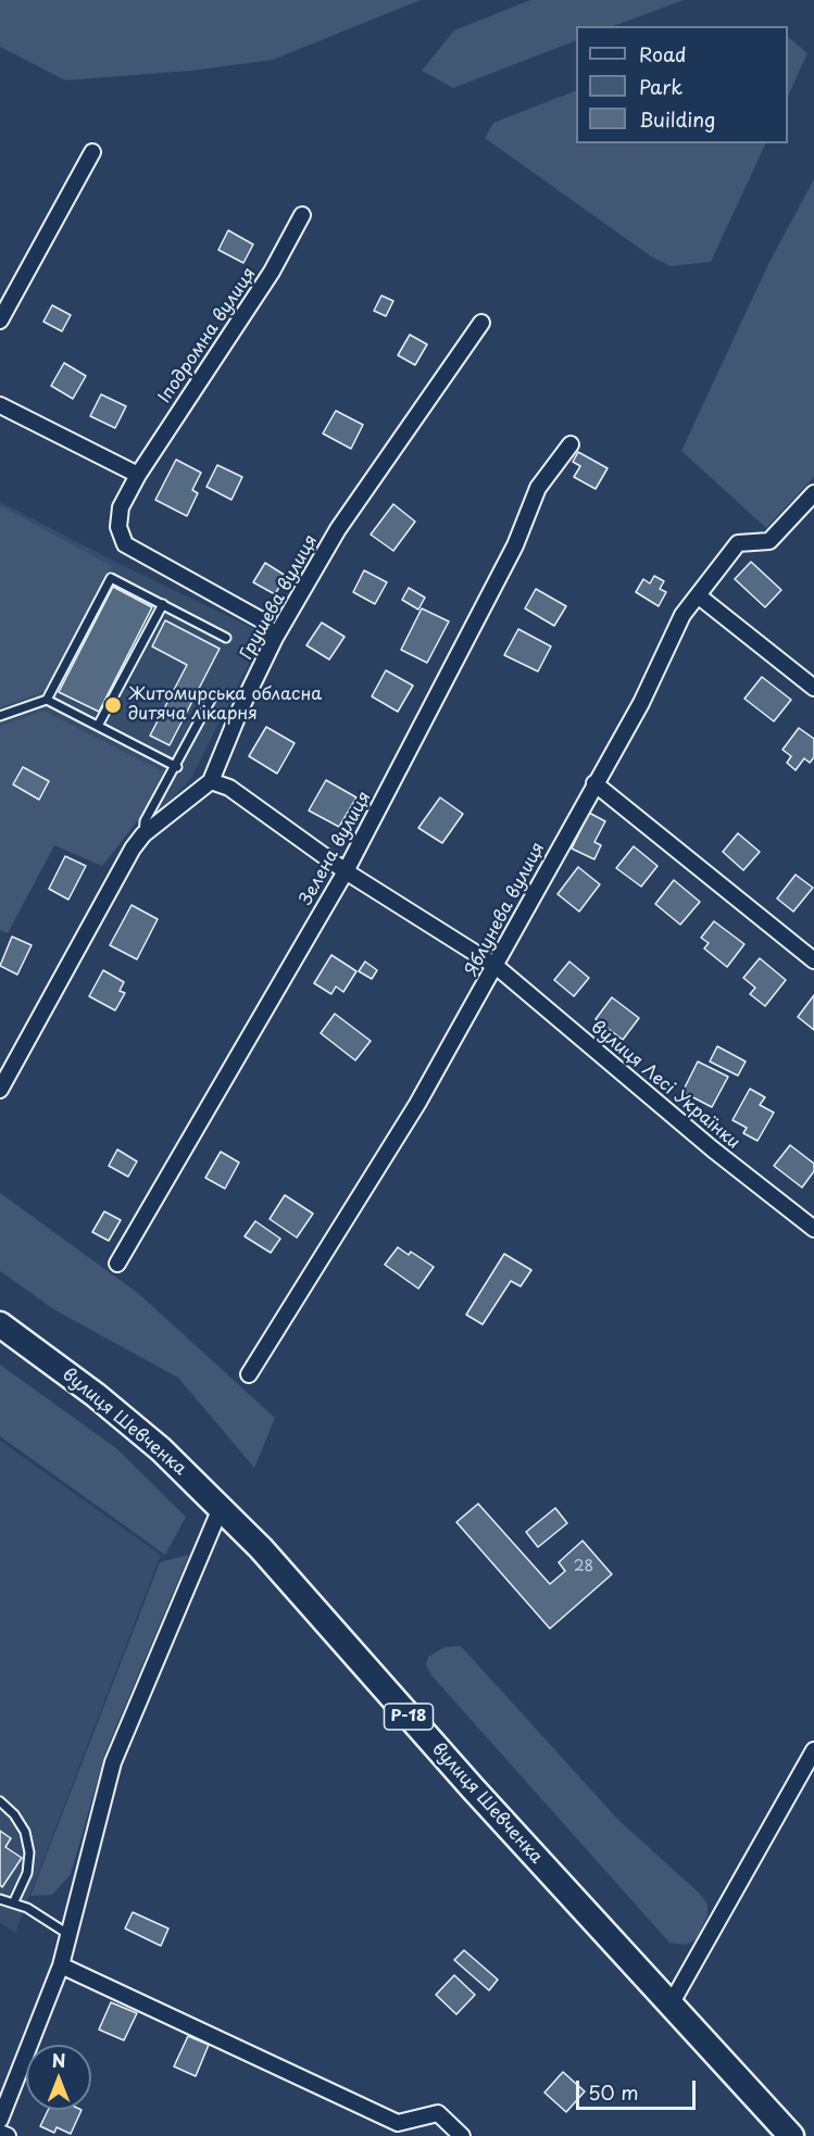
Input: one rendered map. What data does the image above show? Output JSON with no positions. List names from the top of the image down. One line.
{"streets":{"main road":["вулиця Шевченка","Р-18"],"street":["Іподромна вулиця","Грушева вулиця","Зелена вулиця","Яблунева вулиця","вулиця Лесі Українки"]},"crossings":[["Іподромна вулиця","Грушева вулиця"],["Грушева вулиця","вулиця Лесі Українки"],["Зелена вулиця","вулиця Лесі Українки"],["Яблунева вулиця","вулиця Лесі Українки"]],"places":["Житомирська обласна дитяча лікарня"],"house_numbers":["28"],"legend":["Road","Park","Building"],"scale_bar":"50 m","north":"top"}
